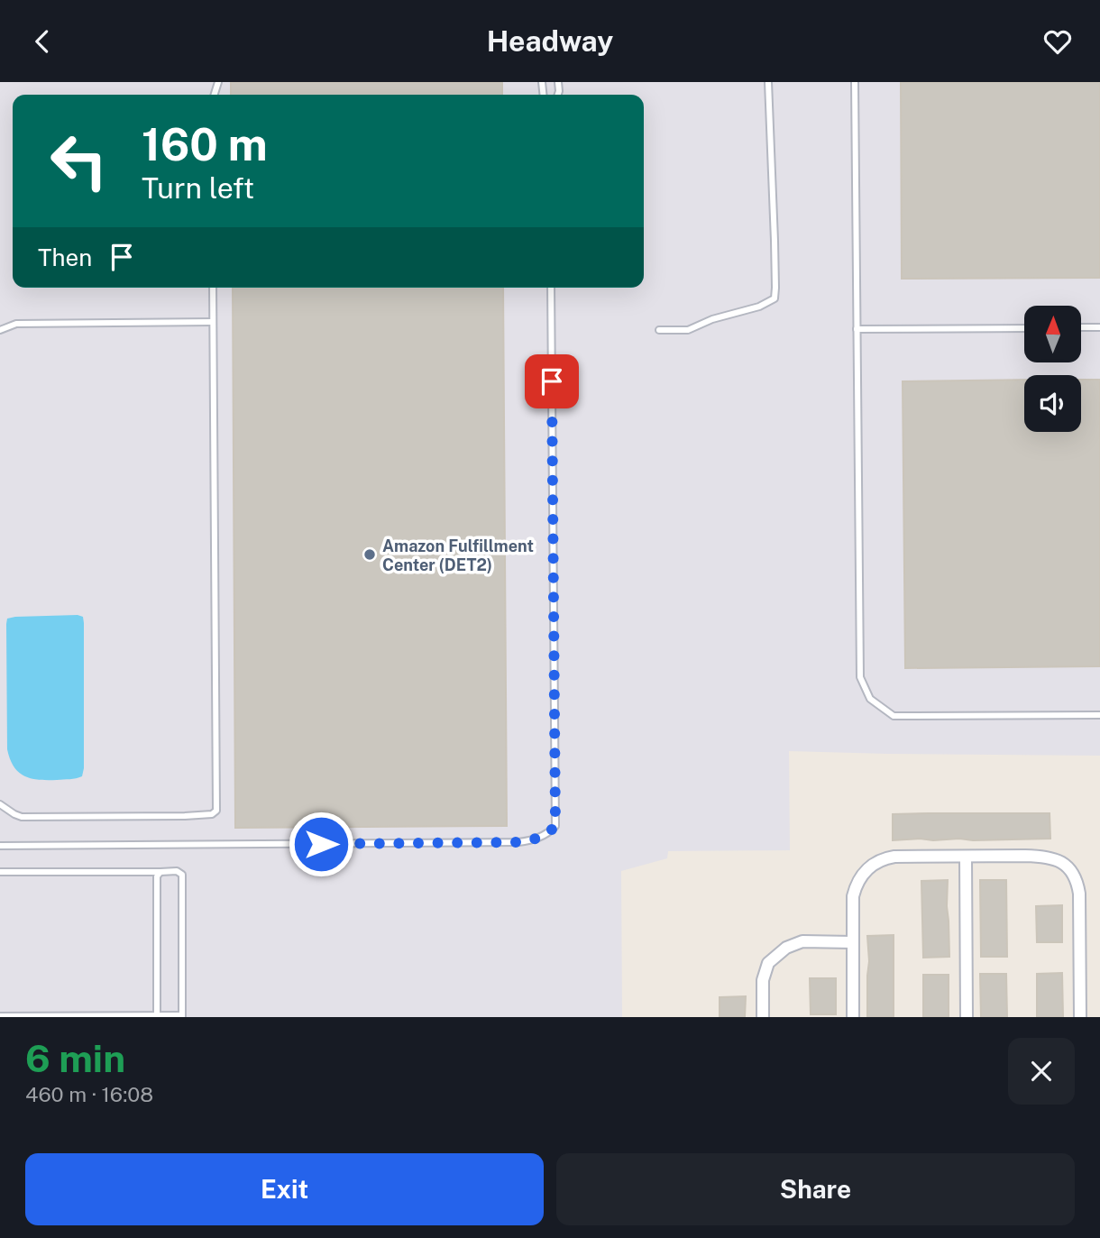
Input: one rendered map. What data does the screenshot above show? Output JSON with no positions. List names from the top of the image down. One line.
{"places":["Amazon Fulfillment Center (DET2)"],"north":"top","page":{"header":"Headway","turn":["160 m","Turn left"],"then":"Then","heading":["6 min","460 m · 16:08"],"buttons":["Exit","Share"]}}
